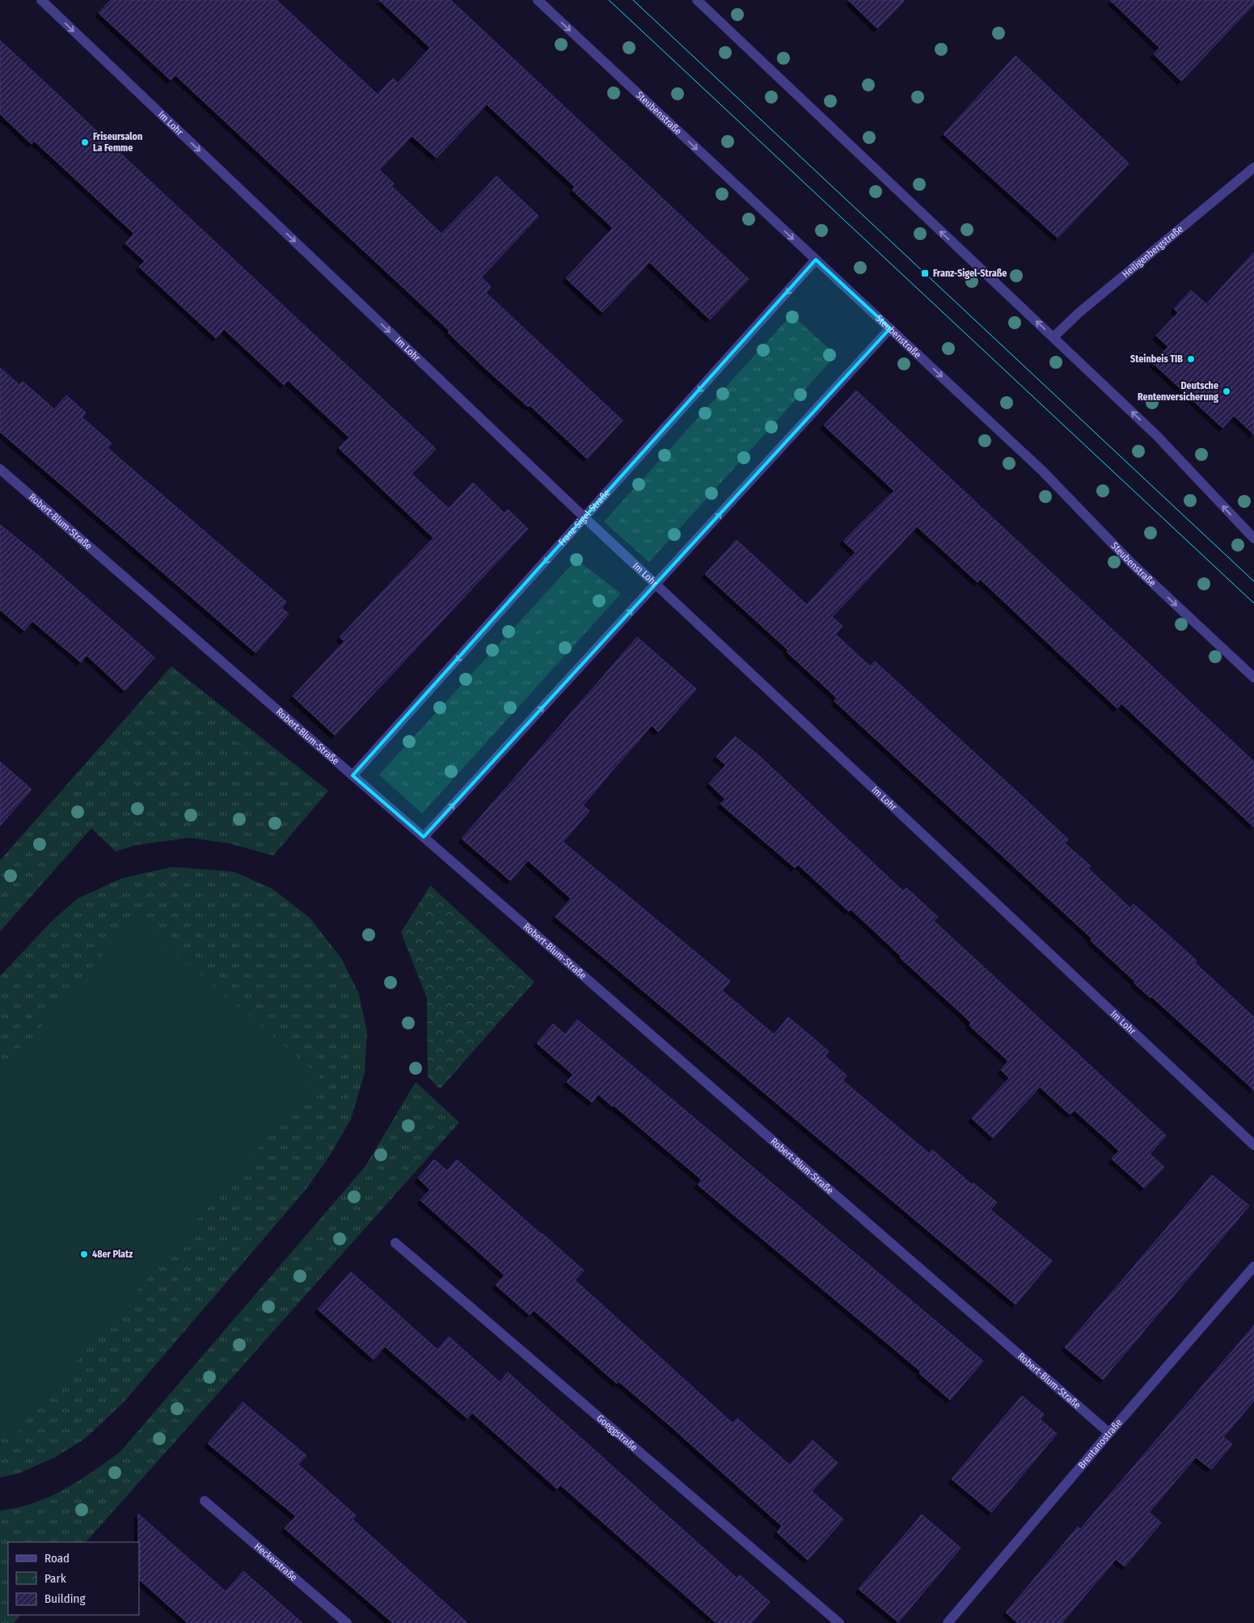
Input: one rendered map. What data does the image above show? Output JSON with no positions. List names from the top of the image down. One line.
{"streets":{"street":["Steubenstraße","Im Lohr","Heiligenbergstraße","Franz-Sigel-Straße","Robert-Blum-Straße","Goeggstraße","Brentanostraße","Heckerstraße"]},"crossings":[["Steubenstraße","Franz-Sigel-Straße"],["Im Lohr","Franz-Sigel-Straße"],["Franz-Sigel-Straße","Robert-Blum-Straße"],["Robert-Blum-Straße","Brentanostraße"]],"one_way":["Steubenstraße","Im Lohr","Franz-Sigel-Straße"],"places":{"other":["Friseursalon La Femme","Steinbeis TIB","Deutsche Rentenversicherung","48er Platz"],"transit":["Franz-Sigel-Straße"]},"legend":["Road","Park","Building"]}
